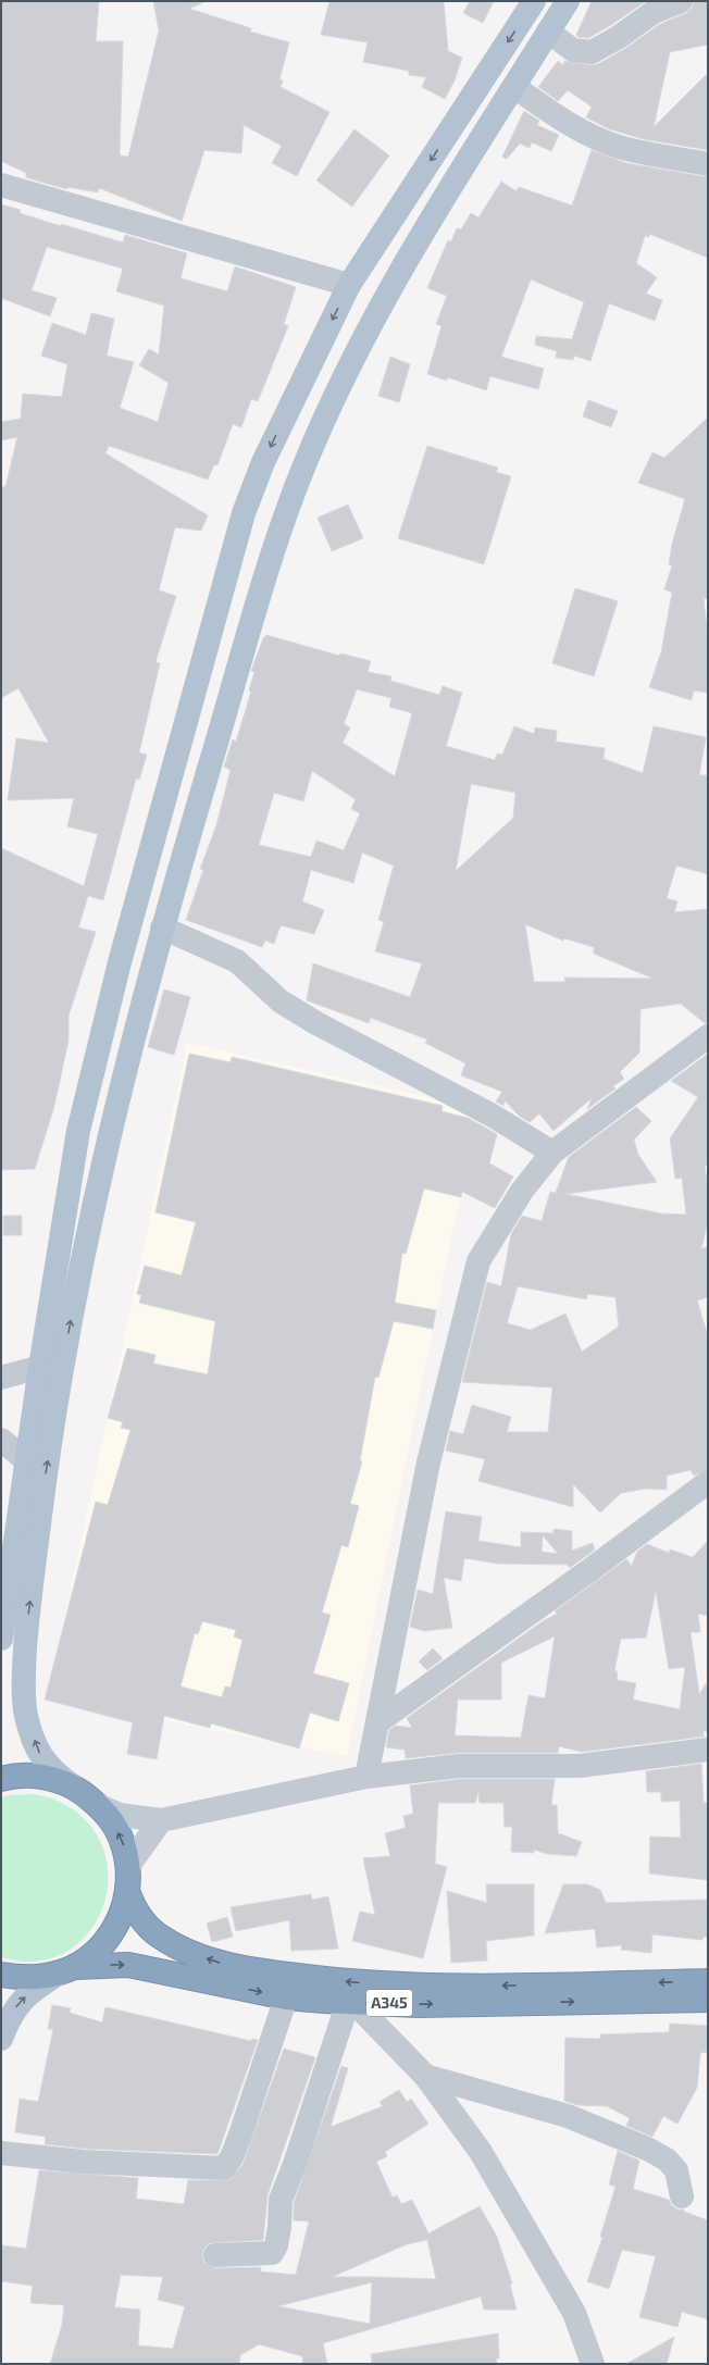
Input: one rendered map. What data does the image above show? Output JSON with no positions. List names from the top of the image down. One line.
{"streets":{"highway":["A345"]}}
